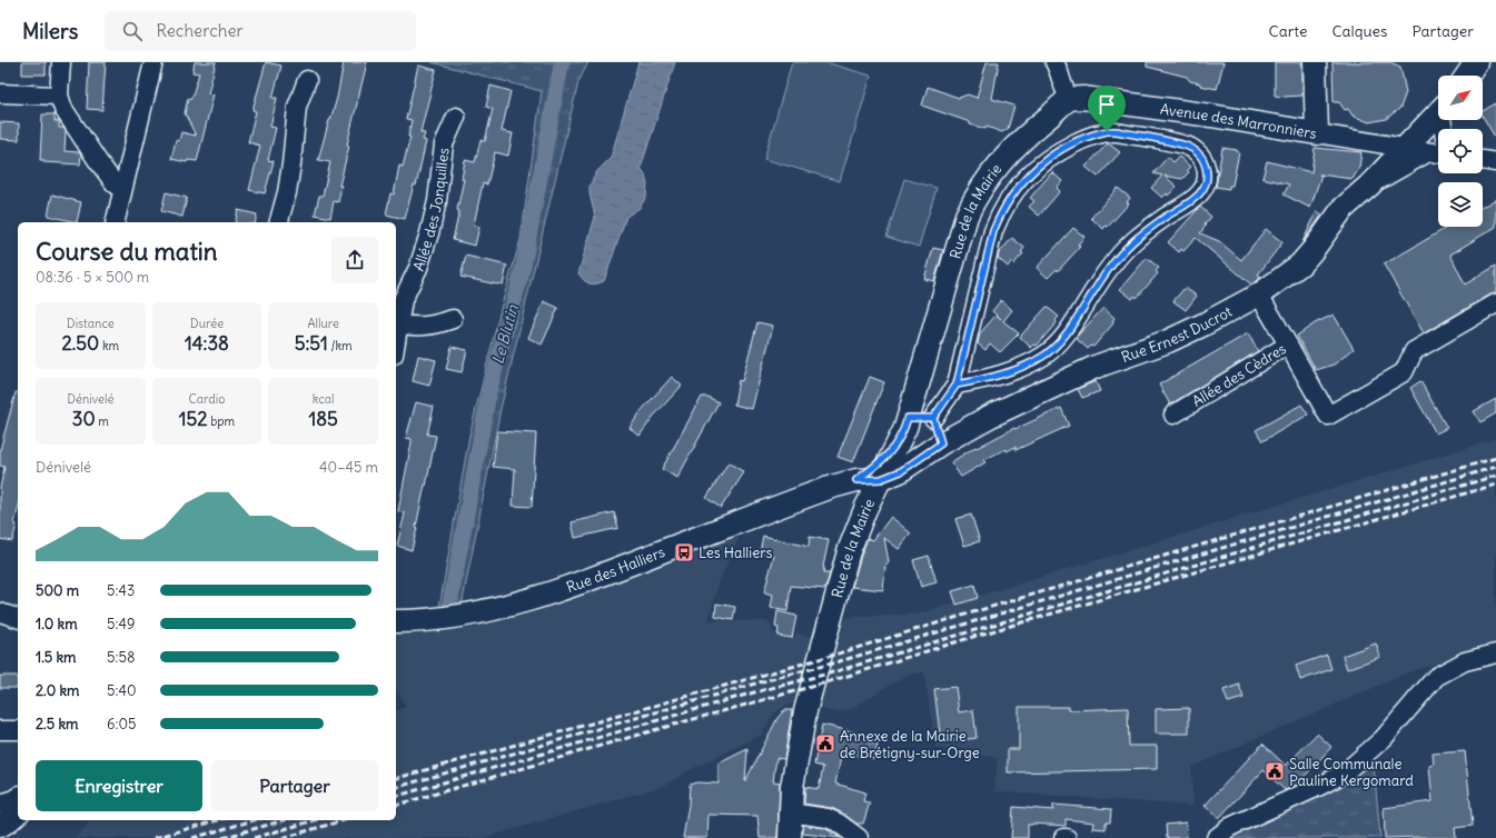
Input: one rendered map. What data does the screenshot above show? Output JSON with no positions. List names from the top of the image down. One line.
{"streets":{"main road":["Avenue des Marronniers","Rue de la Mairie","Rue Ernest Ducrot","Rue des Halliers"],"street":["Allée des Jonquilles","Allée des Cèdres"]},"crossings":[["Avenue des Marronniers","Rue de la Mairie"],["Avenue des Marronniers","Rue Ernest Ducrot"],["Rue de la Mairie","Rue Ernest Ducrot"],["Rue de la Mairie","Rue des Halliers"],["Rue Ernest Ducrot","Rue des Halliers"]],"water":["Le Blutin"],"places":{"bus stop":["Les Halliers"],"public building":["Annexe de la Mairie de Brétigny-sur-Orge","Salle Communale Pauline Kergomard"]},"north":"top right","page":{"header":"Milers","search":"Rechercher","nav":["Carte","Calques","Partager"],"heading":["Course du matin","08:36 · 5 × 500 m"],"stats":[["Distance","2.50 km"],["Durée","14:38"],["Allure","5:51 /km"],["Dénivelé","30 m"],["Cardio","152 bpm"],["kcal","185"]],"chart":["Dénivelé","40–45 m"],"list":[{"name":"500 m","note":"5:43"},{"name":"1.0 km","note":"5:49"},{"name":"1.5 km","note":"5:58"},{"name":"2.0 km","note":"5:40"},{"name":"2.5 km","note":"6:05"}],"buttons":["Enregistrer","Partager"]}}
